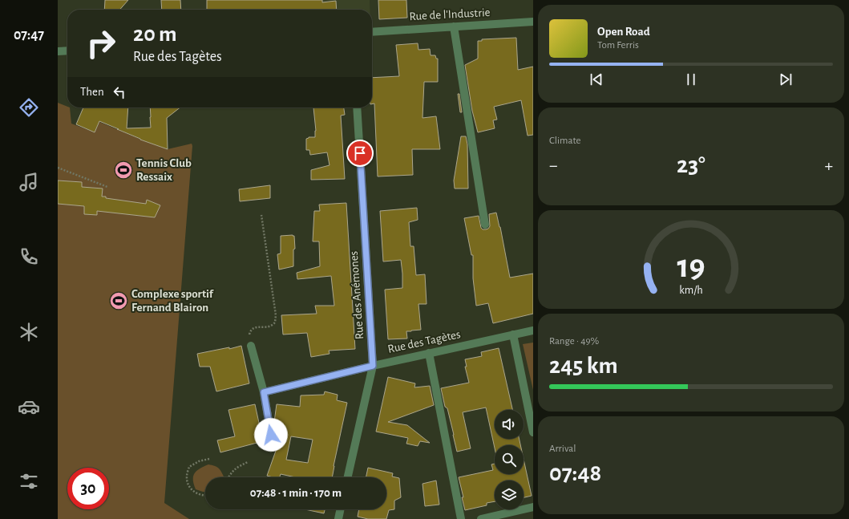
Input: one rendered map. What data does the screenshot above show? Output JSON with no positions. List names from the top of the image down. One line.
{"streets":{"street":["Rue de l'Industrie","Rue des Anémones","Rue des Tagètes"]},"crossings":[["Rue des Anémones","Rue des Tagètes"]],"places":{"sports":["Tennis Club Ressaix","Complexe sportif Fernand Blairon"]},"page":{"tabs":"07:47","turn":["20 m","Rue des Tagètes"],"song":["Open Road","Tom Ferris"],"then":"Then","tile":["Climate",["Range · 49%","245 km"],["Arrival","07:48"]],"heat":["−","23°","+"],"limit":"30","trip":"07:48 · 1 min · 170 m","gauge":["19","km/h"]}}
